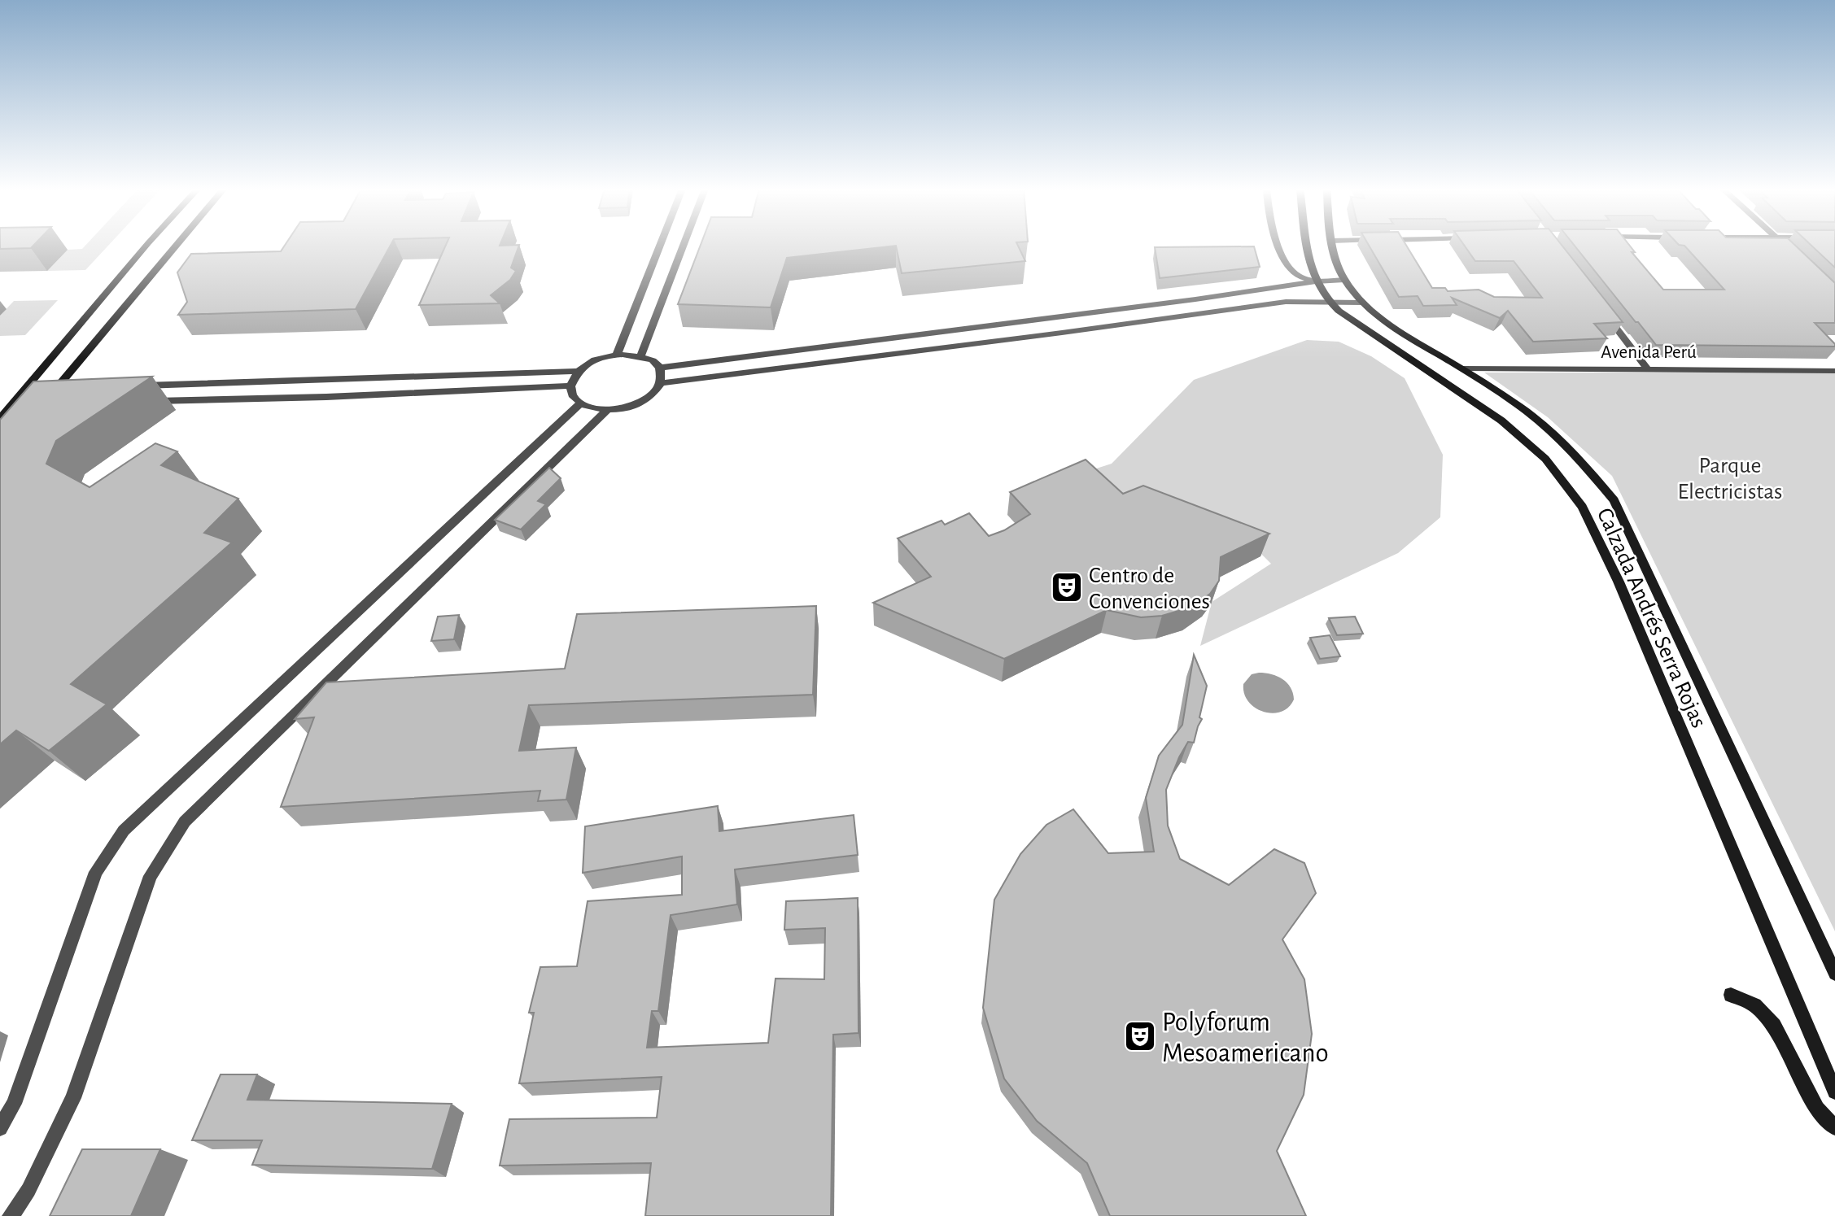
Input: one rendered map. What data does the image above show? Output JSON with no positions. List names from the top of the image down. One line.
{"streets":{"main road":["Calzada Andrés Serra Rojas"],"street":["Avenida Perú"]},"crossings":[["Avenida Perú","Calzada Andrés Serra Rojas"]],"parks":["Parque Electricistas"],"places":{"theatre":["Centro de Convenciones","Polyforum Mesoamericano"]}}
